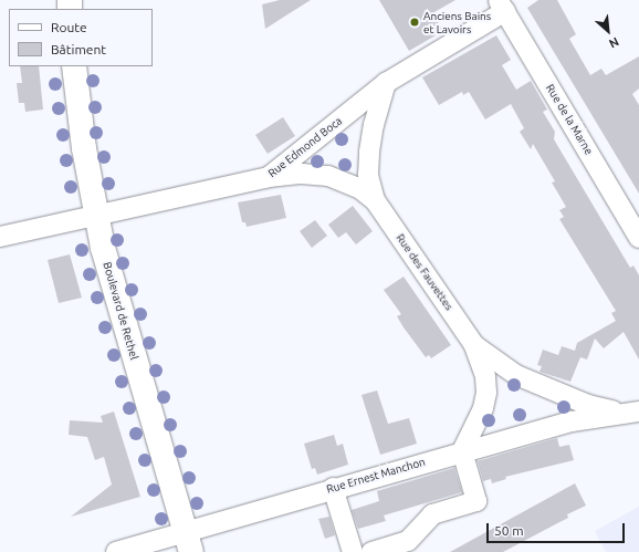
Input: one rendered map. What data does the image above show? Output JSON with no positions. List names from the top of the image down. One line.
{"streets":{"main road":["Boulevard de Rethel"],"street":["Rue de la Marne","Rue Edmond Boca","Rue des Fauvettes","Rue Ernest Manchon"]},"crossings":[["Rue de la Marne","Rue Edmond Boca"],["Rue Edmond Boca","Rue des Fauvettes"],["Rue Edmond Boca","Boulevard de Rethel"],["Rue des Fauvettes","Rue Ernest Manchon"],["Boulevard de Rethel","Rue Ernest Manchon"]],"places":["Anciens Bains et Lavoirs"],"legend":["Route","Bâtiment"],"scale_bar":"50 m","north":"bottom right"}
